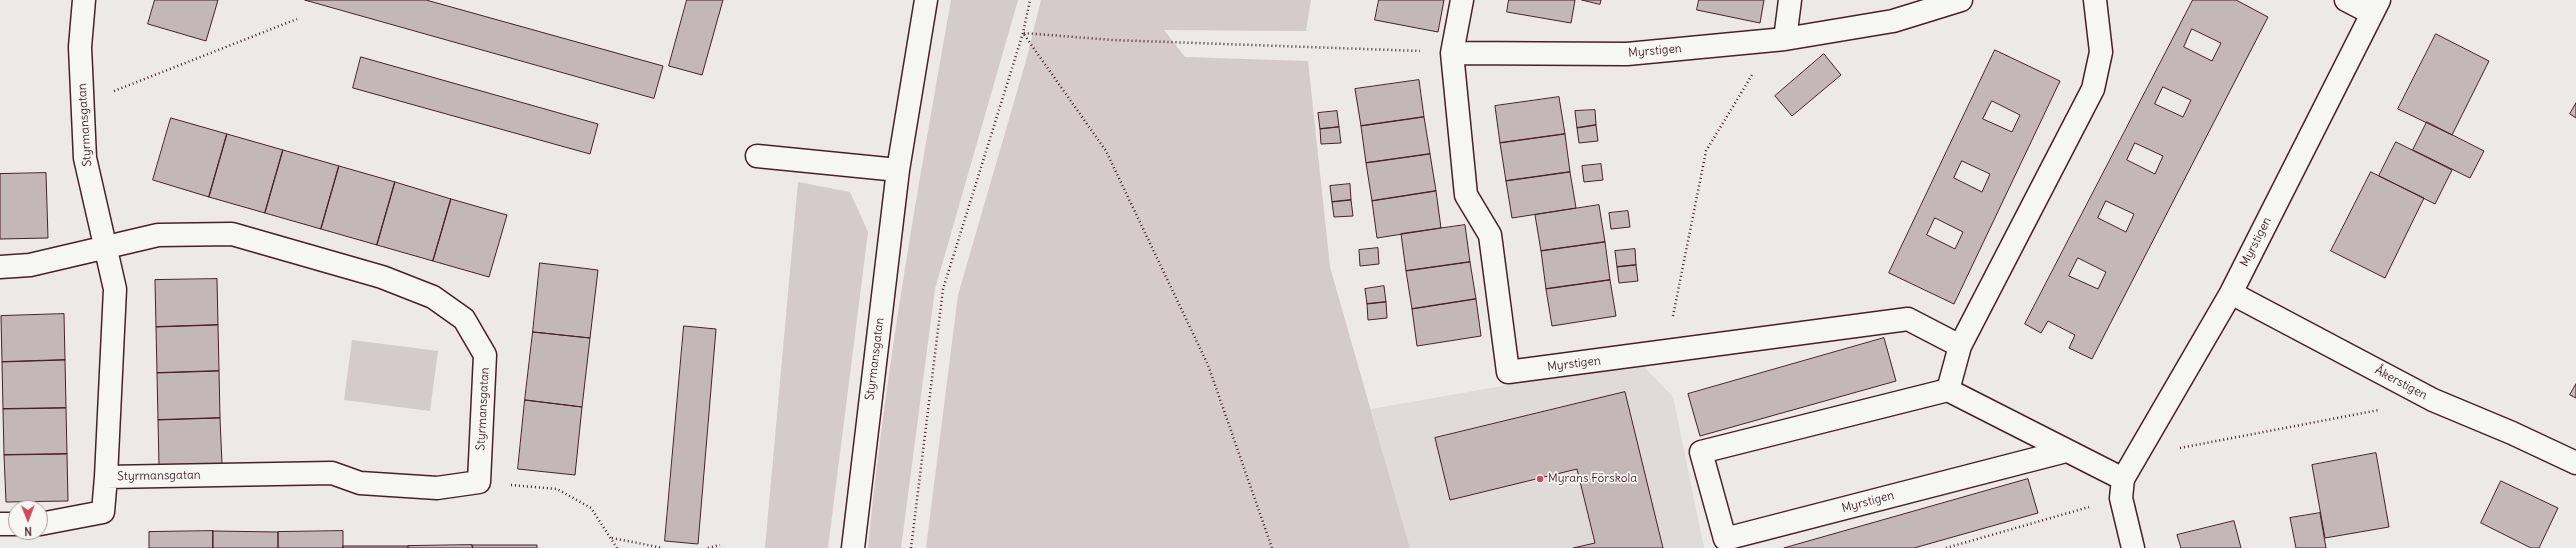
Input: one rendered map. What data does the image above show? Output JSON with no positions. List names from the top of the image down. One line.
{"streets":{"street":["Myrstigen","Styrmansgatan","Åkerstigen"]},"crossings":[["Myrstigen","Åkerstigen"]],"places":["Myrans Förskola"],"north":"bottom"}
